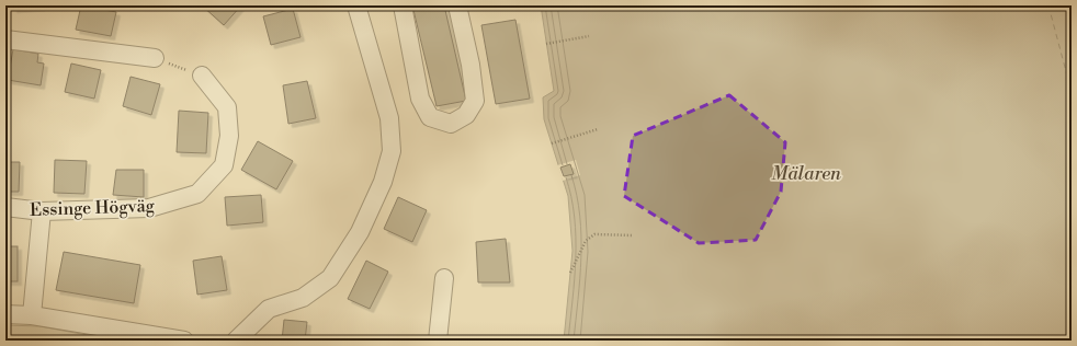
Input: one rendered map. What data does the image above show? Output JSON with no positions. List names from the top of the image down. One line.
{"streets":{"street":["Essinge Högväg"]},"water":["Mälaren"]}
